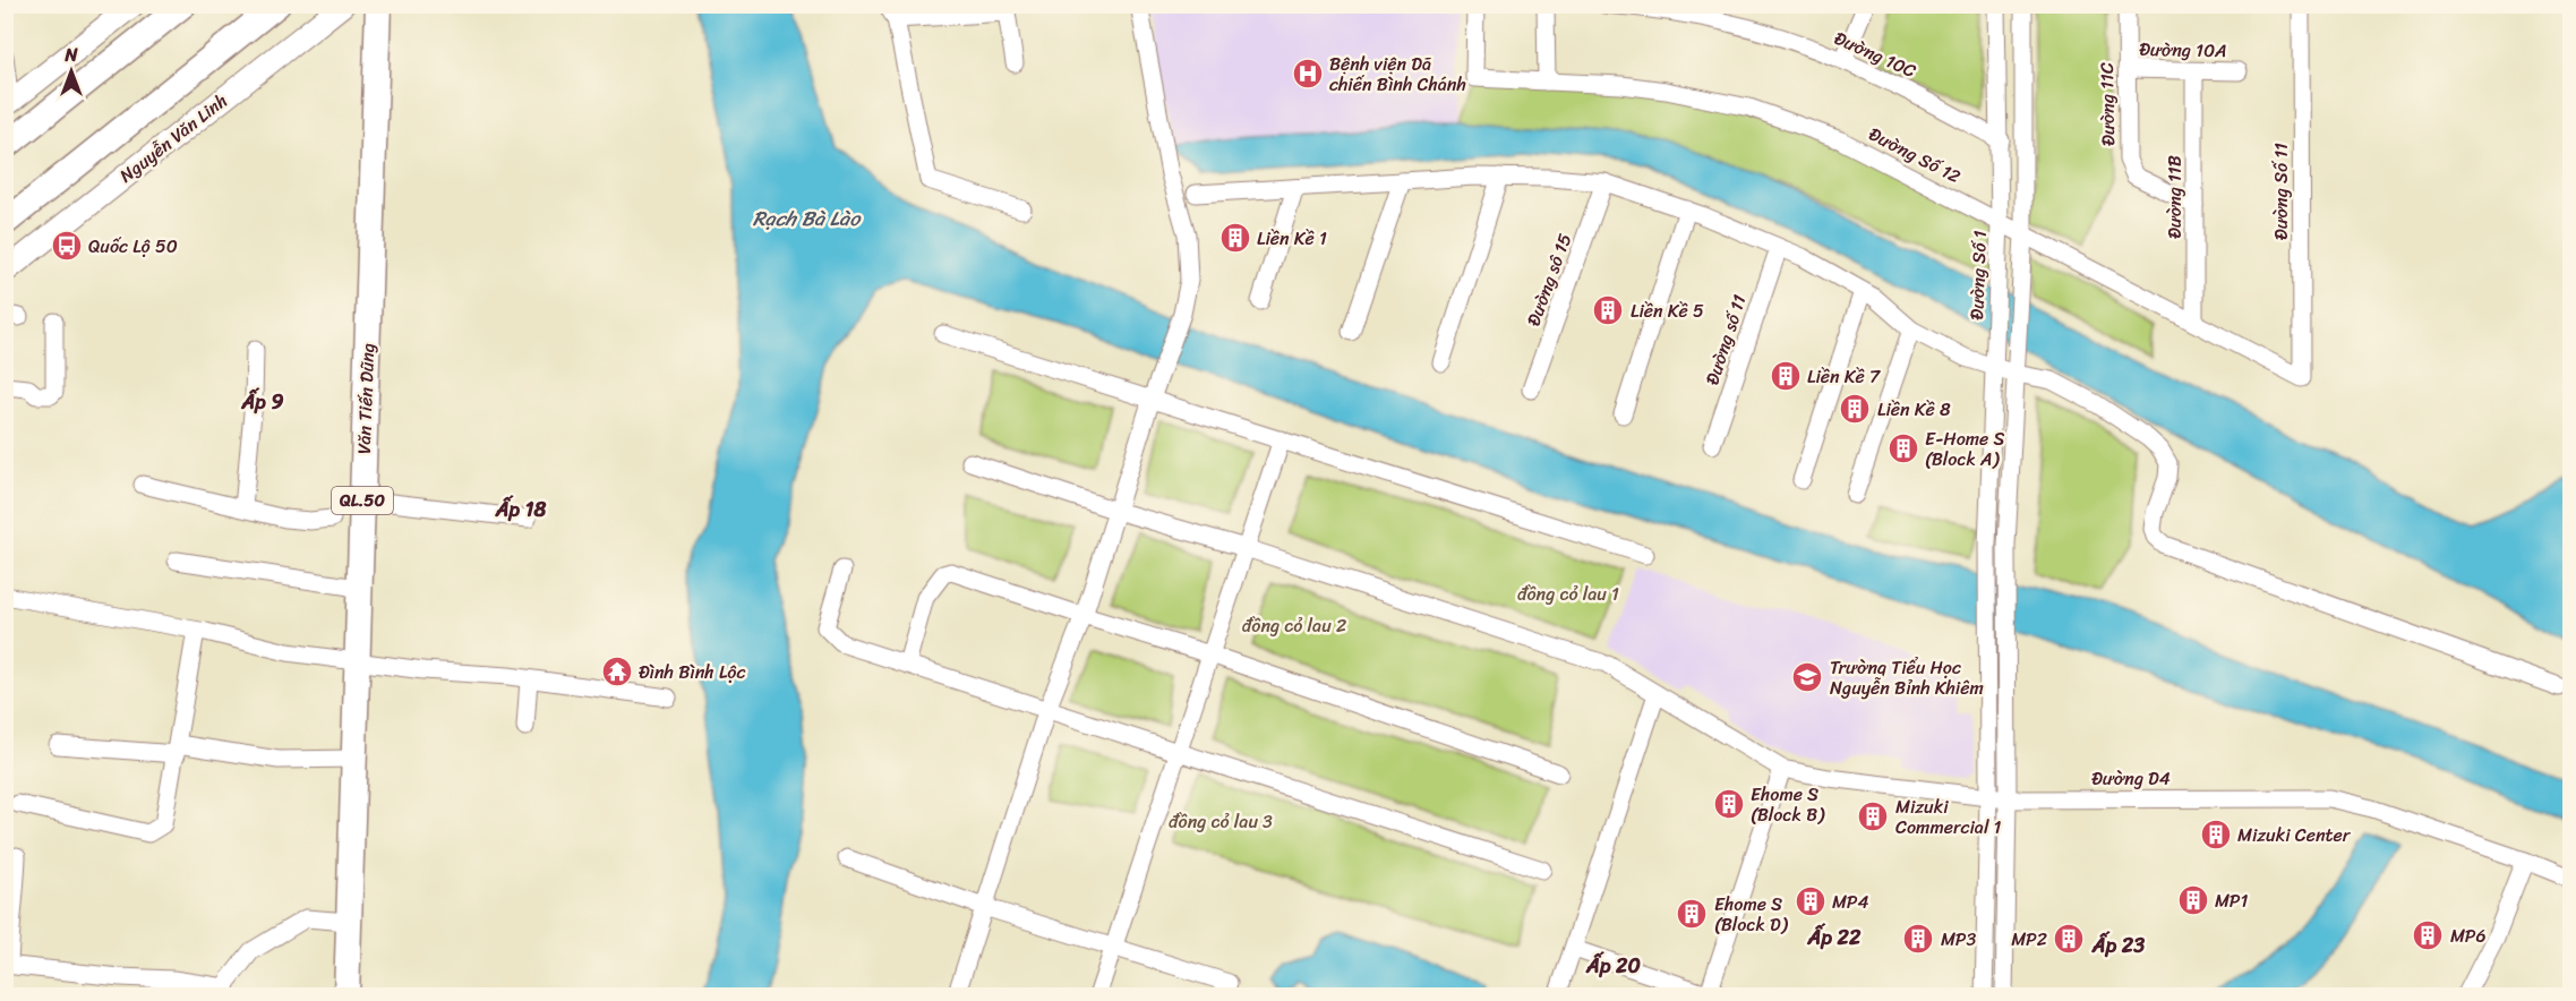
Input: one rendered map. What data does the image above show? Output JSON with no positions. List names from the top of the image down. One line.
{"streets":{"highway":["Nguyễn Văn Linh","Văn Tiến Dũng","QL.50"],"street":["Đường 10A","Đường 10C","Đường 11C","Đường Số 12","Đường Số 11","Đường 11B","Đường Số 1","Đường sô 15","Đường số 11","Đường D4"]},"crossings":[["Đường 10A","Đường 11C"],["Đường 10A","Đường 11B"],["Đường 10C","Đường Số 1"],["Đường 11C","Đường 11B"],["Đường Số 12","Đường Số 11"],["Đường Số 12","Đường 11B"],["Đường Số 12","Đường Số 1"],["Đường Số 1","Đường D4"]],"districts":["Ấp 9","Ấp 18","Ấp 22","Ấp 23","Ấp 20"],"water":["Rạch Bà Lào"],"parks":["đồng cỏ lau 1","đồng cỏ lau 2","đồng cỏ lau 3"],"places":{"hospital":["Bệnh viện Dã chiến Bình Chánh"],"building":["Liền Kề 1","Liền Kề 5","Liền Kề 7","Liền Kề 8","E-Home S (Block A)","Ehome S (Block B)","Mizuki Commercial 1","Mizuki Center","MP1","MP4","Ehome S (Block D)","MP6","MP3","MP2"],"bus stop":["Quốc Lộ 50"],"temple":["Đình Bình Lộc"],"school or university":["Trường Tiểu Học Nguyễn Bỉnh Khiêm"]},"north":"top"}
